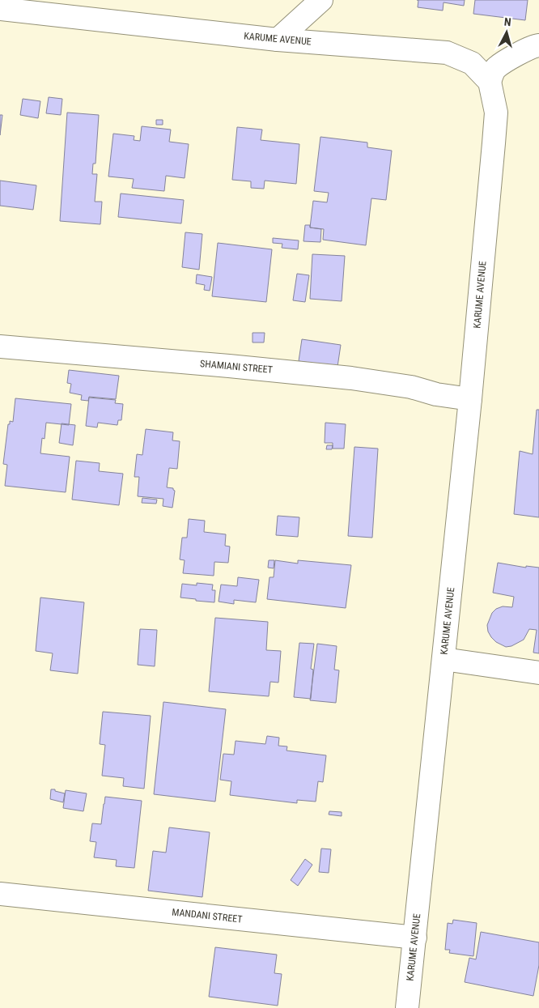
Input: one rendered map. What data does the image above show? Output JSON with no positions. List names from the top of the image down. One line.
{"streets":{"main road":["KARUME AVENUE","SHAMIANI STREET","MANDANI STREET"]},"crossings":[["KARUME AVENUE","SHAMIANI STREET"],["KARUME AVENUE","MANDANI STREET"]],"north":"top"}
